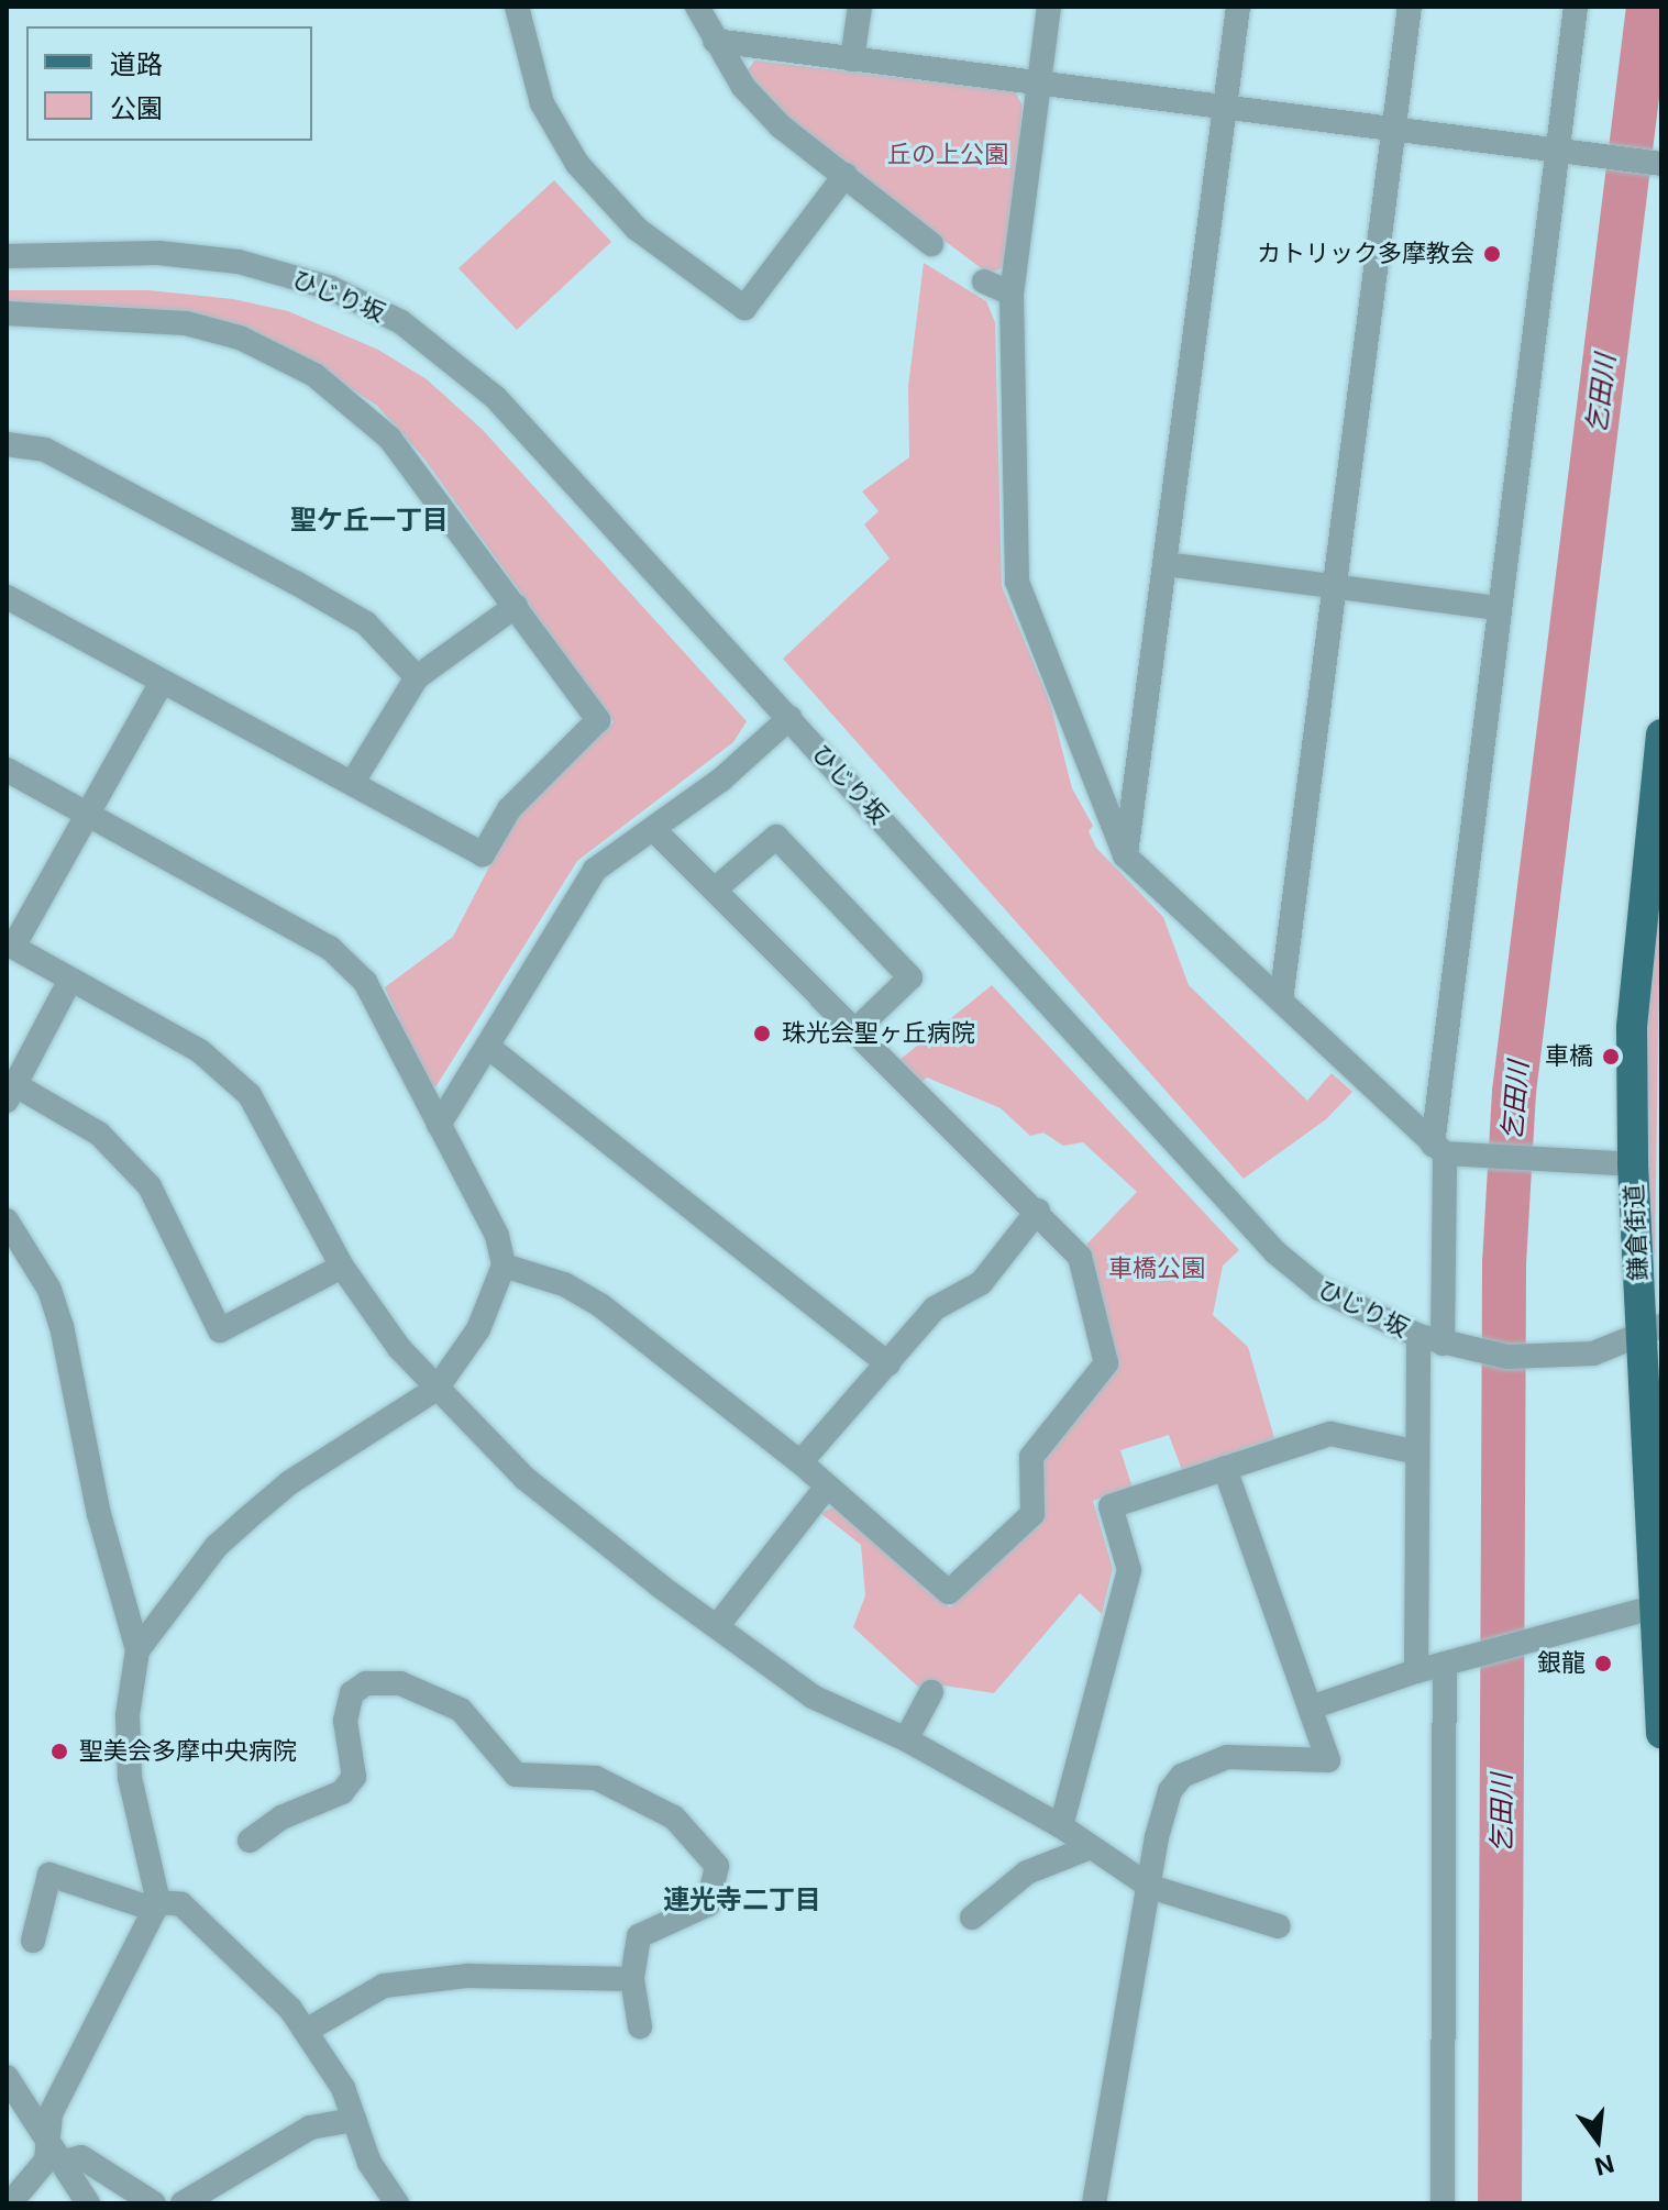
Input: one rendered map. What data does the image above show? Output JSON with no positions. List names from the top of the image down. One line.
{"streets":{"main road":["鎌倉街道"],"street":["ひじり坂"]},"crossings":[["ひじり坂","鎌倉街道"]],"districts":["聖ケ丘一丁目","連光寺二丁目"],"water":["乞田川"],"parks":["丘の上公園","車橋公園"],"places":["カトリック多摩教会","珠光会聖ヶ丘病院","車橋","銀龍","聖美会多摩中央病院"],"legend":["道路","公園"],"north":"bottom"}
